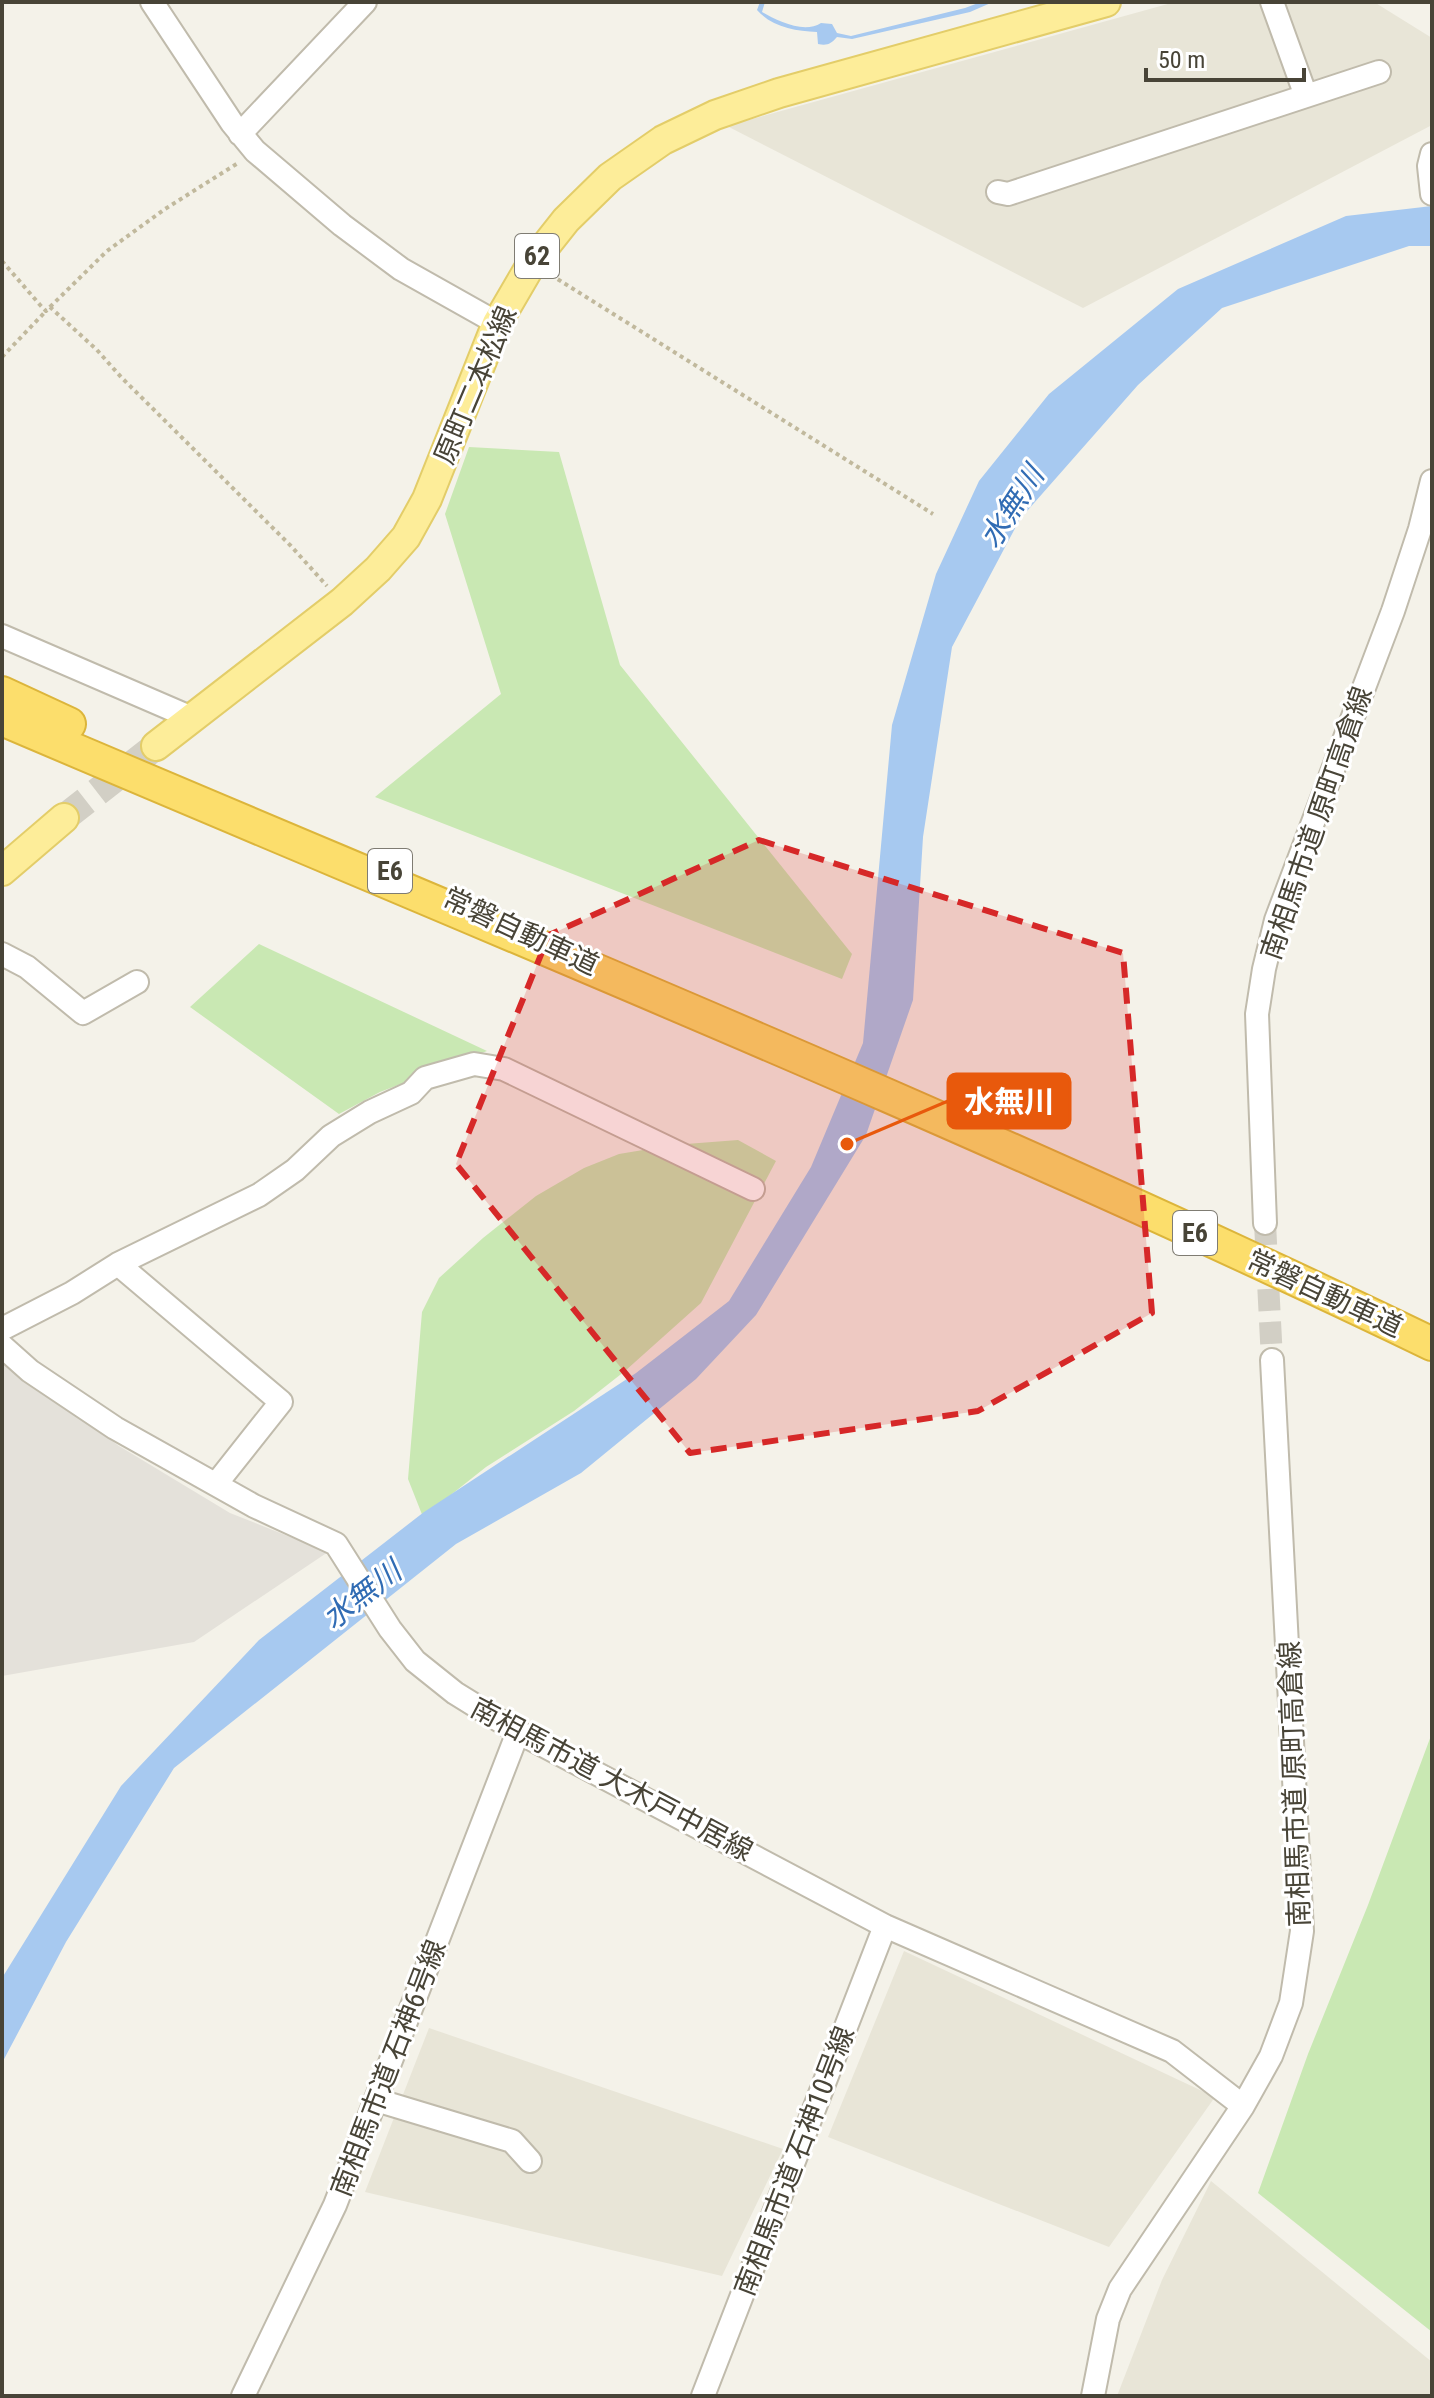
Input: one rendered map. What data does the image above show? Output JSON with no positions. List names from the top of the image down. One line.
{"streets":{"highway":["E6","常磐自動車道"],"main road":["62","原町二本松線"],"street":["南相馬市道 原町高倉線","南相馬市道 大木戸中居線","南相馬市道 石神6号線","南相馬市道 石神10号線"]},"crossings":[["南相馬市道 原町高倉線","南相馬市道 大木戸中居線"],["南相馬市道 大木戸中居線","南相馬市道 石神6号線"],["南相馬市道 大木戸中居線","南相馬市道 石神10号線"]],"water":["水無川"],"places":["水無川"],"scale_bar":"50 m"}
